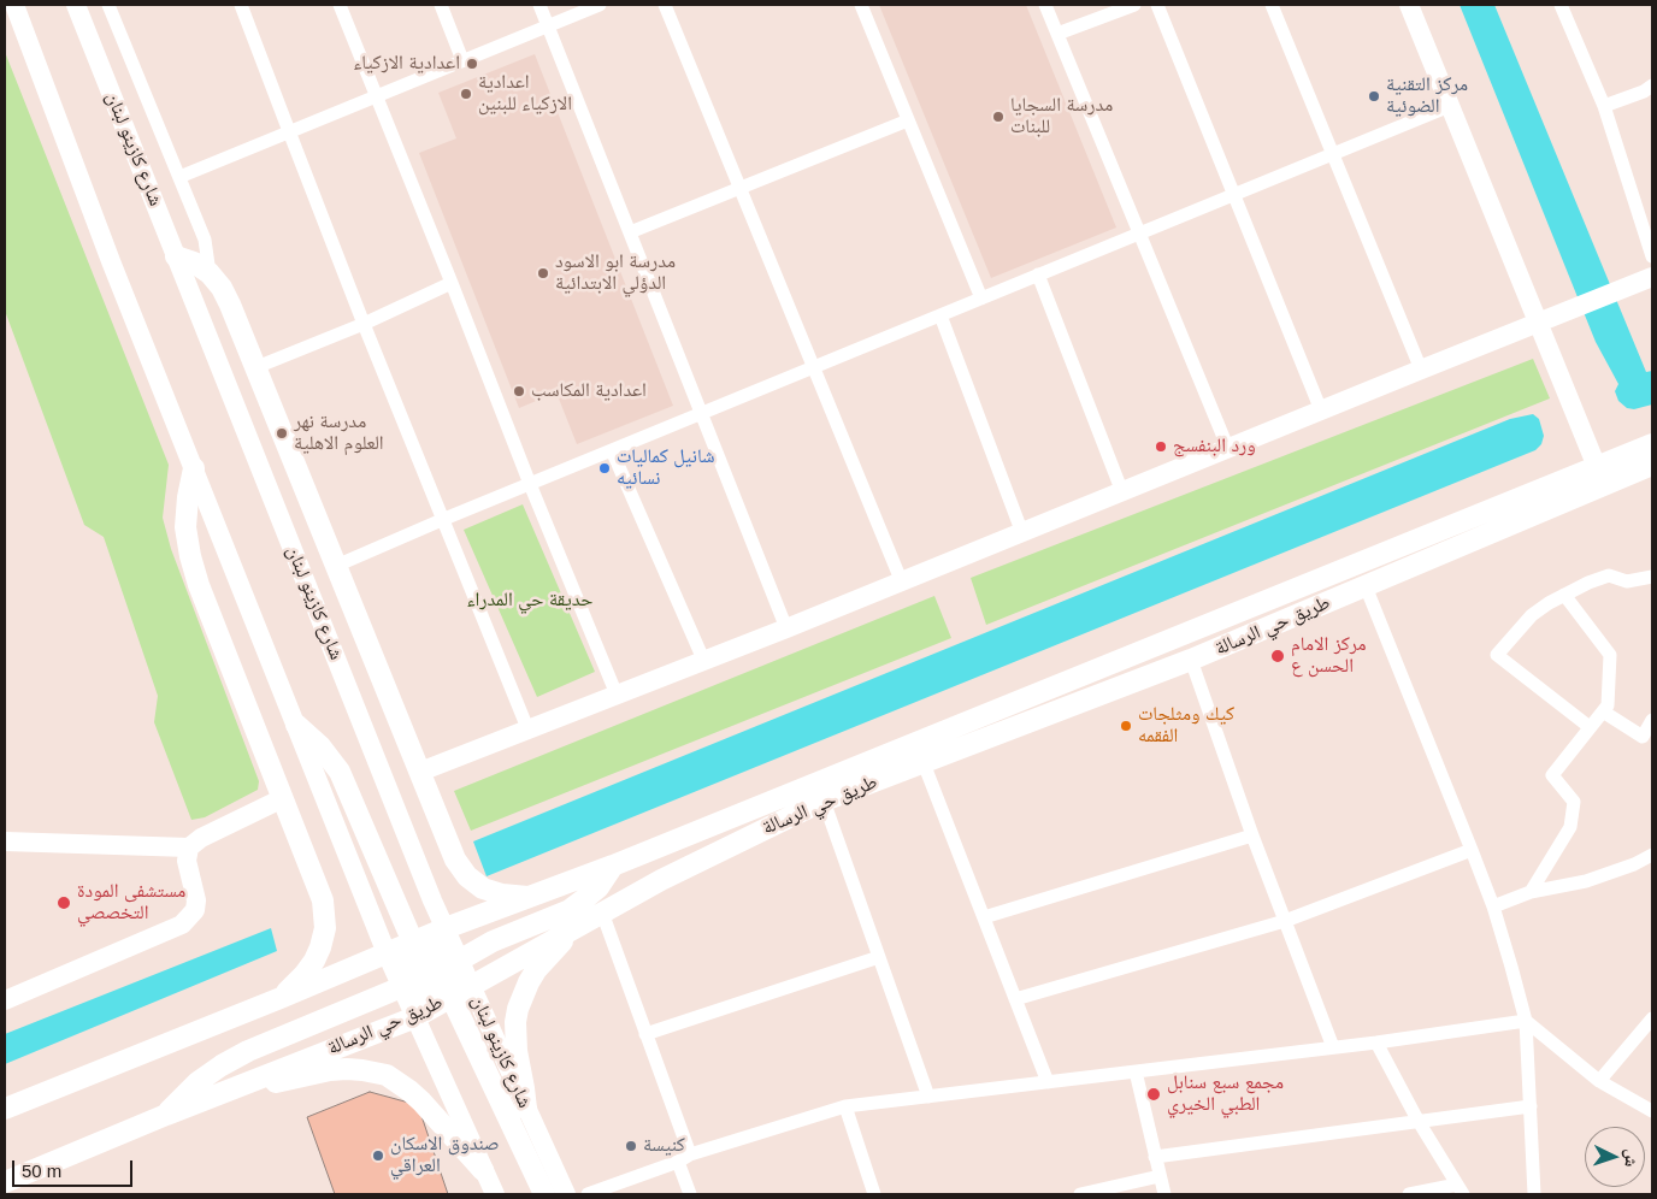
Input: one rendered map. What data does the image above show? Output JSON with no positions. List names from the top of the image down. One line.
{"streets":{"main road":["شارع كازينو لبنان","طريق حي الرسالة"]},"crossings":[["شارع كازينو لبنان","طريق حي الرسالة"]],"parks":["حديقة حي المدراء"],"places":["اعدادية الازكياء","اعدادية الازكياء للبنين","مركز التقنية الضوئية","مدرسة السجايا للبنات","مدرسة ابو الاسود الدؤلي الابتدائية","اعدادية المكاسب","مدرسة نهر العلوم الاهلية","ورد البنفسج","شانيل كماليات نسائيه","مركز الامام الحسن ع","كيك ومثلجات الفقمه","مستشفى المودة التخصصي","مجمع سبع سنابل الطبي الخيري","كنيسة","صندوق الاسكان العراقي"],"scale_bar":"50 m","north":"right"}
